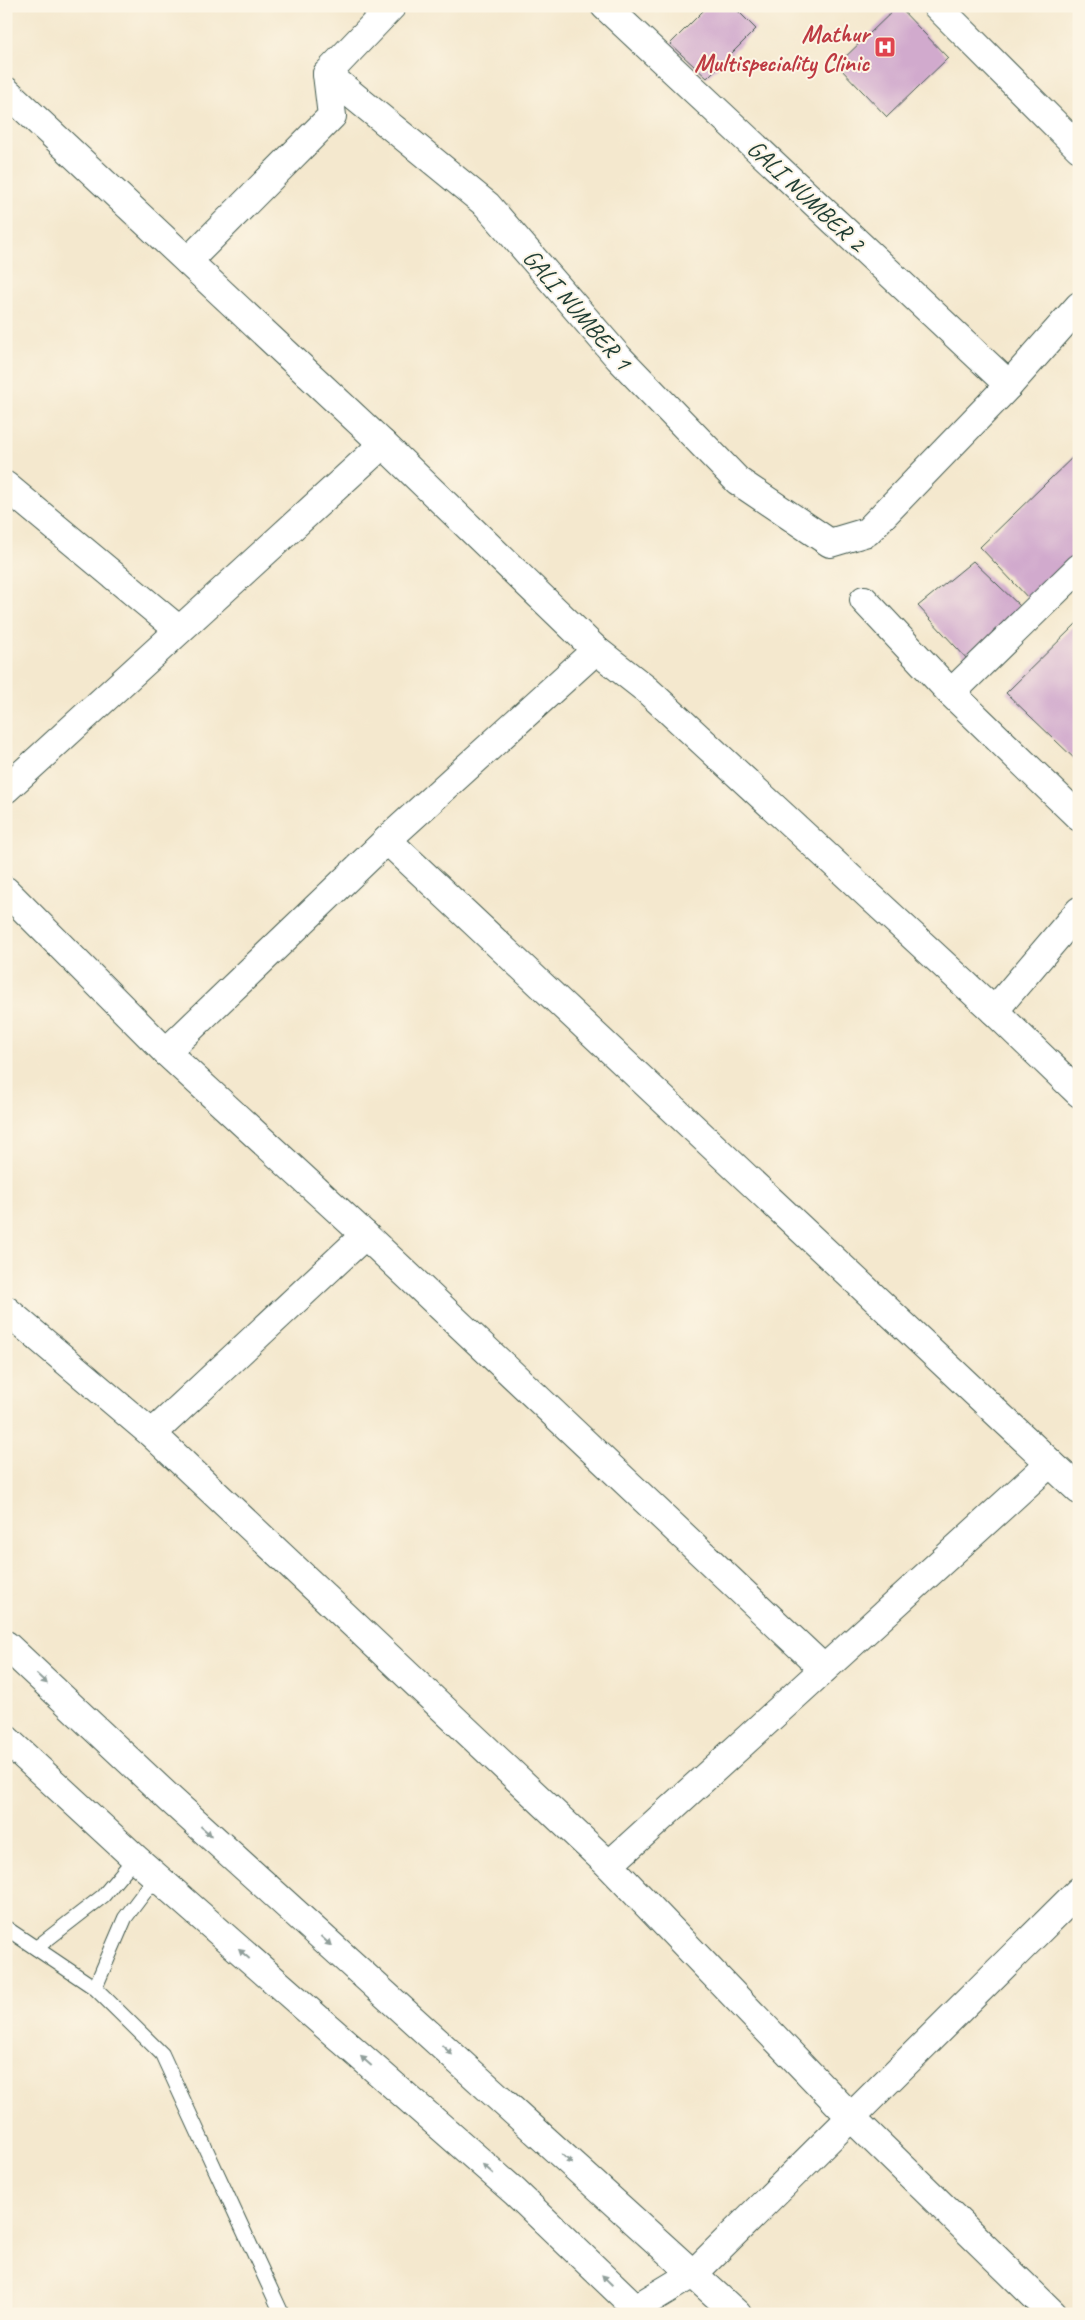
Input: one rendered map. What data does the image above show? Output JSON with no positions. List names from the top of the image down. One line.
{"streets":{"street":["GALI NUMBER 2","GALI NUMBER 1"]},"crossings":[["GALI NUMBER 2","GALI NUMBER 1"]],"places":{"hospital":["Mathur Multispeciality Clinic"]}}
